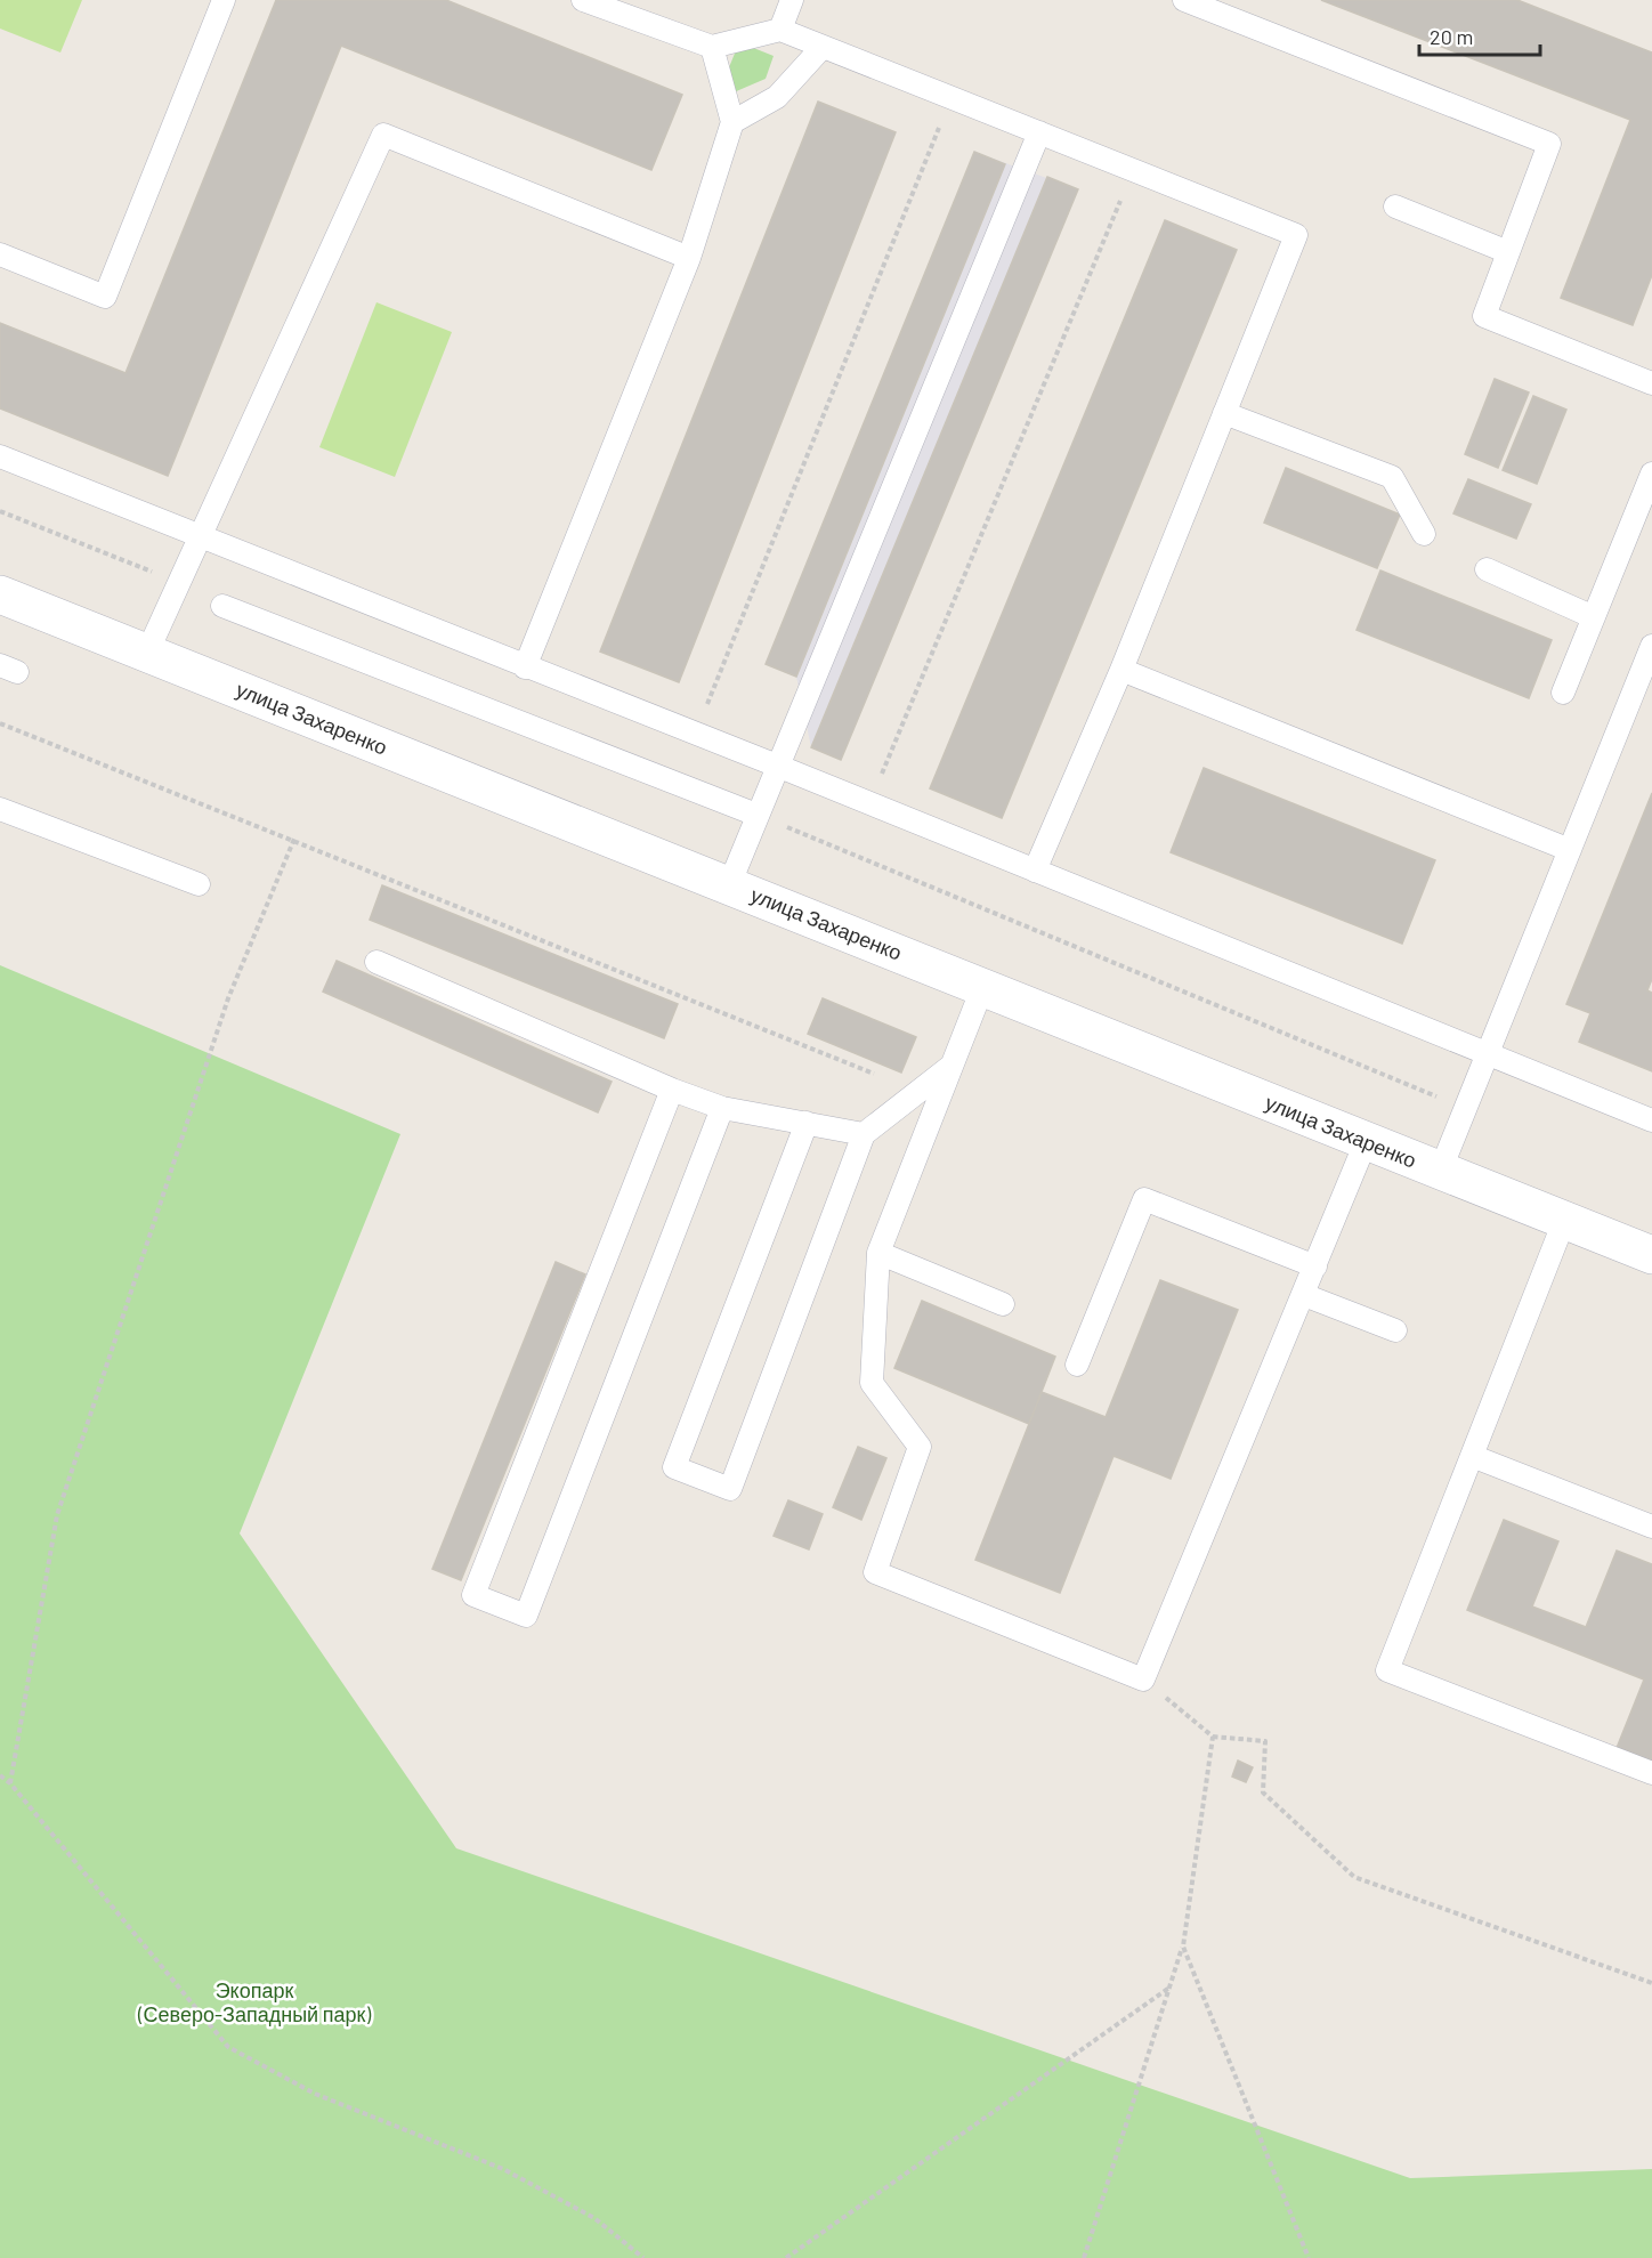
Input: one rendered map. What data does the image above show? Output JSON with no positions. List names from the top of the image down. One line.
{"streets":{"street":["улица Захаренко"]},"parks":["Экопарк (Северо-Западный парк)"],"scale_bar":"20 m"}
